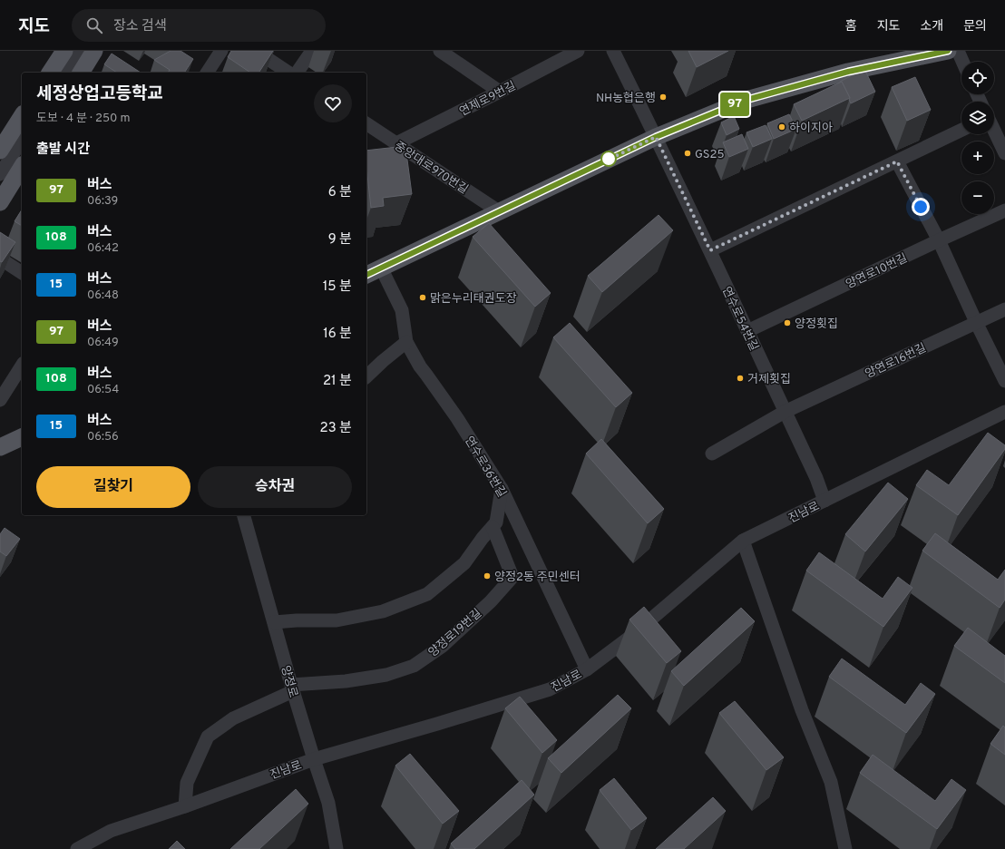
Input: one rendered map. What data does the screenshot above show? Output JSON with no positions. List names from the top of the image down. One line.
{"streets":{"street":["연제로9번길","중앙대로970번길","양연로10번길","연수로54번길","양연로16번길","연수로36번길","진남로","양정로19번길","양정로"]},"crossings":[["연제로9번길","중앙대로970번길"],["양연로10번길","연수로54번길"],["연수로54번길","양연로16번길"],["연수로54번길","진남로"],["연수로36번길","진남로"],["진남로","양정로"],["양정로19번길","양정로"]],"places":["NH농협은행","하이지아","GS25","맑은누리태권도장","양정횟집","거제횟집","양정2동 주민센터"],"lines":["bus line 97"],"page":{"header":"지도","search":"장소 검색","nav":["홈","지도","소개","문의"],"on_map":"97","map_buttons":["+","−"],"heading":[["세정상업고등학교","도보 · 4 분 · 250 m"],"출발 시간"],"list":[{"mark":"97","name":"버스","note":"06:39","value":"6 분"},{"mark":"108","name":"버스","note":"06:42","value":"9 분"},{"mark":"15","name":"버스","note":"06:48","value":"15 분"},{"mark":"97","name":"버스","note":"06:49","value":"16 분"},{"mark":"108","name":"버스","note":"06:54","value":"21 분"},{"mark":"15","name":"버스","note":"06:56","value":"23 분"}],"buttons":["길찾기","승차권"]}}
